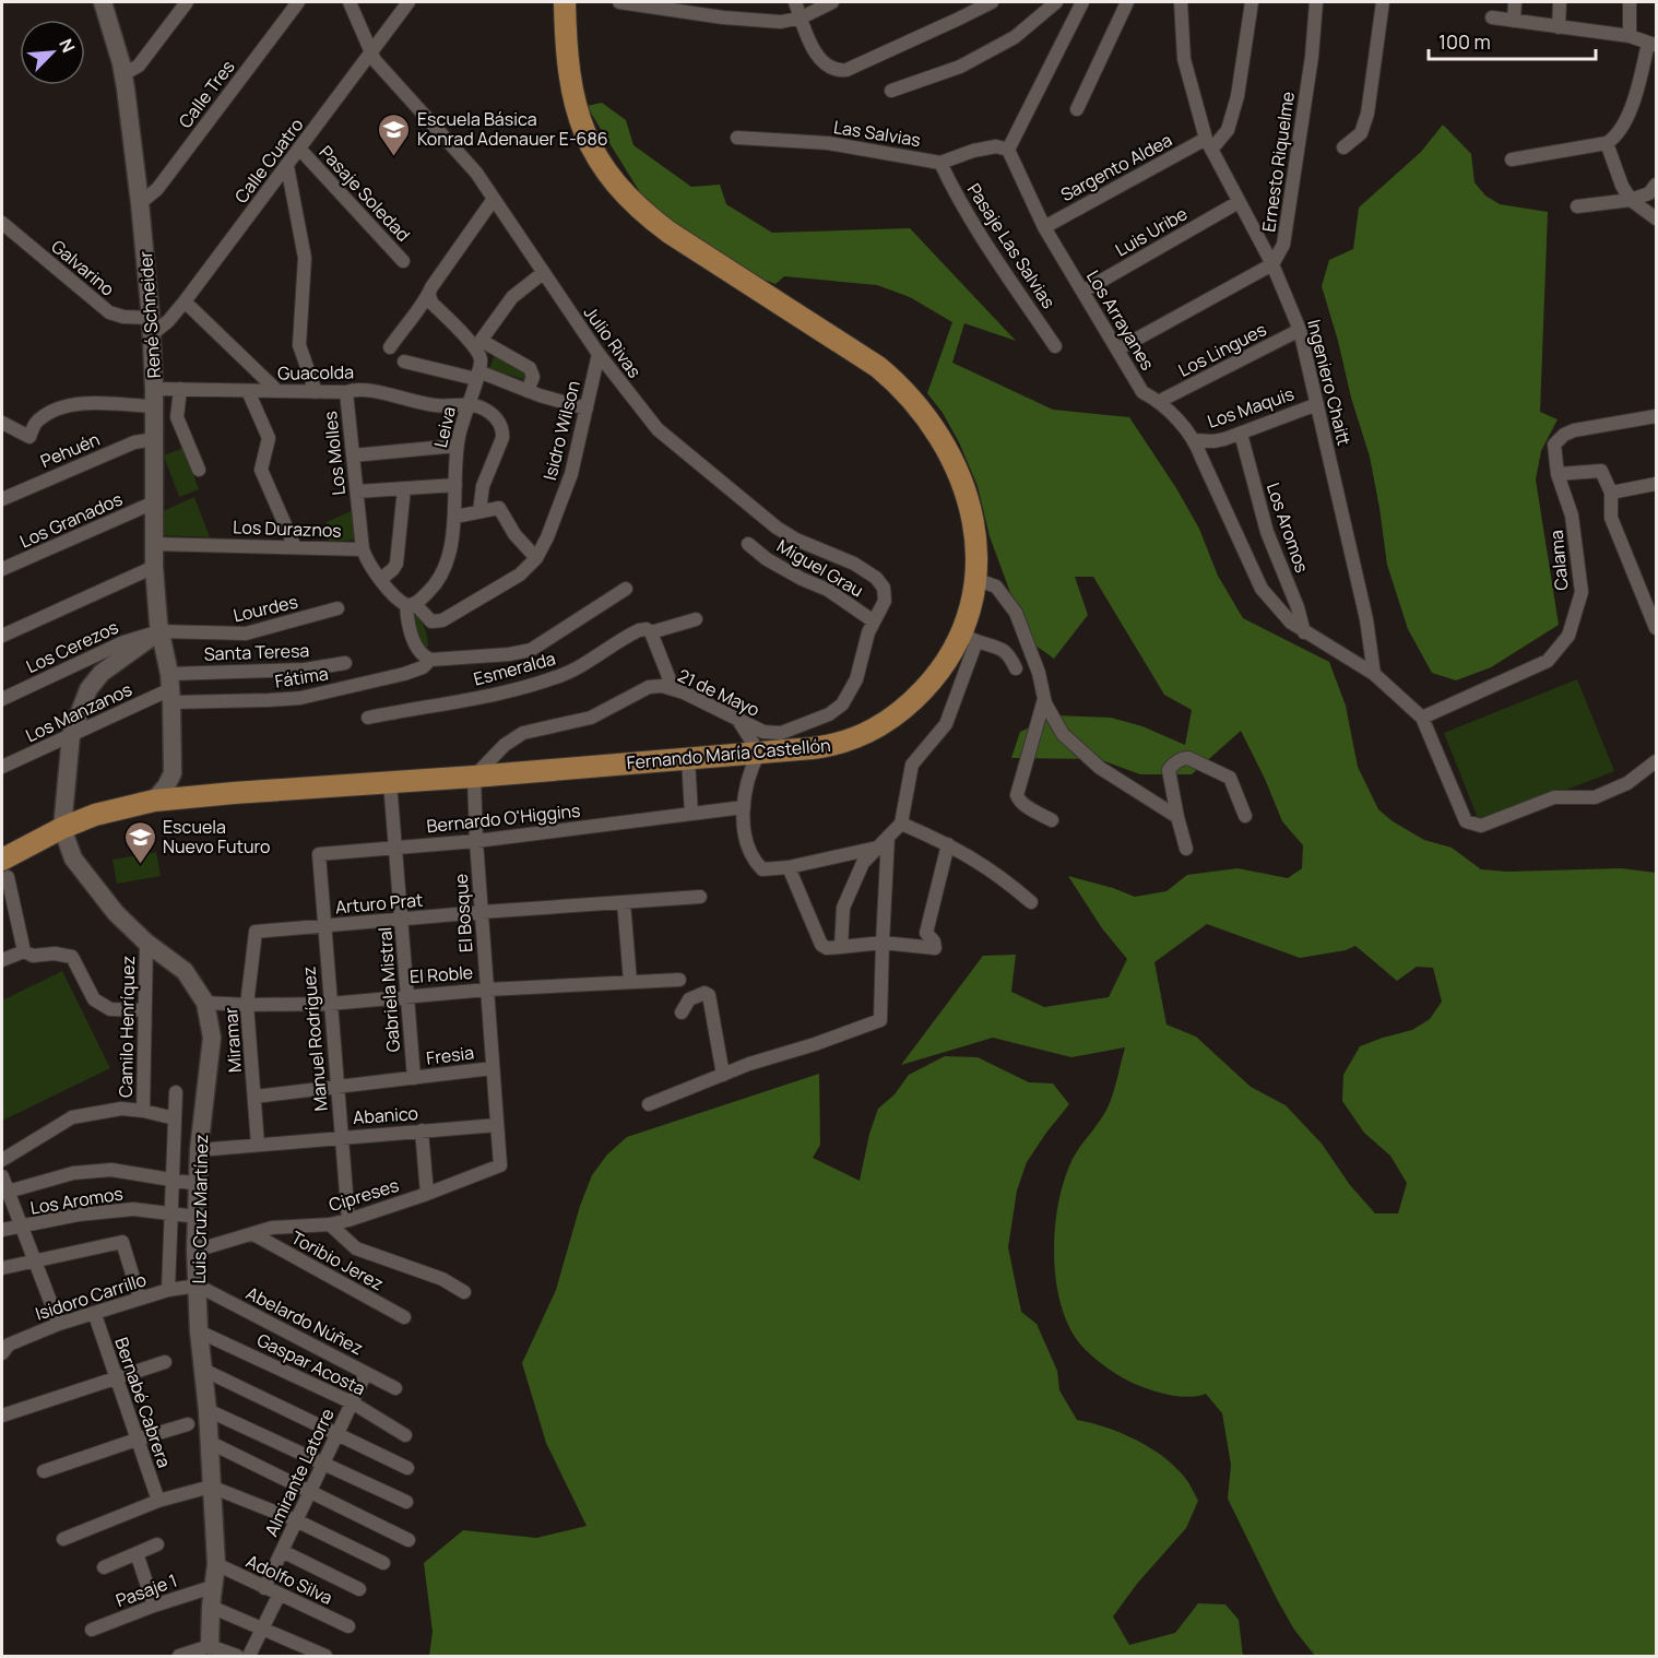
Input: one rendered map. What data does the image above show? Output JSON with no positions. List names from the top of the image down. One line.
{"streets":{"main road":["René Schneider","Fernando María Castellón","Luis Cruz Martínez"],"street":["Calle Tres","Las Salvias","Calle Cuatro","Ernesto Riquelme","Sargento Aldea","Pasaje Soledad","Luis Uribe","Pasaje Las Salvias","Galvarino","Los Arrayanes","Julio Rivas","Los Lingues","Guacolda","Ingeniero Chaitt","Los Maquis","Leiva","Isidro Wilson","Pehuén","Los Molles","Los Granados","Los Aromos","Los Duraznos","Calama","Miguel Grau","Lourdes","Los Cerezos","Santa Teresa","Esmeralda","Fátima","21 de Mayo","Los Manzanos","Bernardo O'Higgins","Arturo Prat","El Bosque","El Roble","Gabriela Mistral","Camilo Henríquez","Manuel Rodríguez","Miramar","Fresia","Abanico","Cipreses","Toribio Jerez","Isidoro Carrillo","Abelardo Núñez","Gaspar Acosta","Bernabé Cabrera","Almirante Latorre","Adolfo Silva","Pasaje 1"]},"crossings":[["Calle Tres","René Schneider"],["Las Salvias","Pasaje Las Salvias"],["Las Salvias","Los Arrayanes"],["Calle Cuatro","Pasaje Soledad"],["Calle Cuatro","Galvarino"],["Calle Cuatro","René Schneider"],["Calle Cuatro","Julio Rivas"],["Ernesto Riquelme","Ingeniero Chaitt"],["Sargento Aldea","Los Arrayanes"],["Sargento Aldea","Ingeniero Chaitt"],["Luis Uribe","Los Arrayanes"],["Luis Uribe","Ingeniero Chaitt"],["Galvarino","René Schneider"],["René Schneider","Guacolda"],["René Schneider","Pehuén"],["René Schneider","Los Granados"],["René Schneider","Los Duraznos"],["René Schneider","Lourdes"],["René Schneider","Los Cerezos"],["René Schneider","Santa Teresa"],["René Schneider","Fátima"],["René Schneider","Los Manzanos"],["Los Arrayanes","Los Lingues"],["Los Arrayanes","Ingeniero Chaitt"],["Los Arrayanes","Los Maquis"],["Los Arrayanes","Los Aromos"],["Los Arrayanes","Calama"],["Julio Rivas","Isidro Wilson"],["Julio Rivas","21 de Mayo"],["Los Lingues","Ingeniero Chaitt"],["Guacolda","Leiva"],["Guacolda","Los Molles"],["Ingeniero Chaitt","Los Maquis"],["Los Maquis","Los Aromos"],["Leiva","Isidro Wilson"],["Leiva","Los Duraznos"],["Isidro Wilson","Los Duraznos"],["Los Molles","Los Duraznos"],["Los Aromos","Luis Cruz Martínez"],["Miguel Grau","21 de Mayo"],["Lourdes","Los Cerezos"],["Santa Teresa","Fátima"],["Santa Teresa","Los Manzanos"],["Fátima","Los Manzanos"],["21 de Mayo","Fernando María Castellón"],["21 de Mayo","El Bosque"],["Fernando María Castellón","El Bosque"],["Fernando María Castellón","Gabriela Mistral"],["Fernando María Castellón","Luis Cruz Martínez"],["Bernardo O'Higgins","El Bosque"],["Bernardo O'Higgins","Gabriela Mistral"],["Bernardo O'Higgins","Manuel Rodríguez"],["Arturo Prat","El Bosque"],["Arturo Prat","Gabriela Mistral"],["Arturo Prat","Manuel Rodríguez"],["Arturo Prat","Miramar"],["El Bosque","El Roble"],["El Bosque","Fresia"],["El Bosque","Abanico"],["El Bosque","Cipreses"],["El Roble","Gabriela Mistral"],["El Roble","Manuel Rodríguez"],["El Roble","Miramar"],["El Roble","Luis Cruz Martínez"],["Gabriela Mistral","Fresia"],["Camilo Henríquez","Luis Cruz Martínez"],["Manuel Rodríguez","Fresia"],["Manuel Rodríguez","Abanico"],["Manuel Rodríguez","Cipreses"],["Miramar","Fresia"],["Miramar","Abanico"],["Abanico","Luis Cruz Martínez"],["Cipreses","Luis Cruz Martínez"],["Cipreses","Toribio Jerez"],["Luis Cruz Martínez","Isidoro Carrillo"],["Luis Cruz Martínez","Abelardo Núñez"],["Luis Cruz Martínez","Gaspar Acosta"],["Luis Cruz Martínez","Adolfo Silva"],["Luis Cruz Martínez","Pasaje 1"],["Isidoro Carrillo","Abelardo Núñez"],["Isidoro Carrillo","Bernabé Cabrera"],["Abelardo Núñez","Almirante Latorre"],["Gaspar Acosta","Almirante Latorre"],["Almirante Latorre","Adolfo Silva"]],"places":{"school or university":["Escuela Básica Konrad Adenauer E-686","Escuela Nuevo Futuro"]},"scale_bar":"100 m","north":"top right"}
